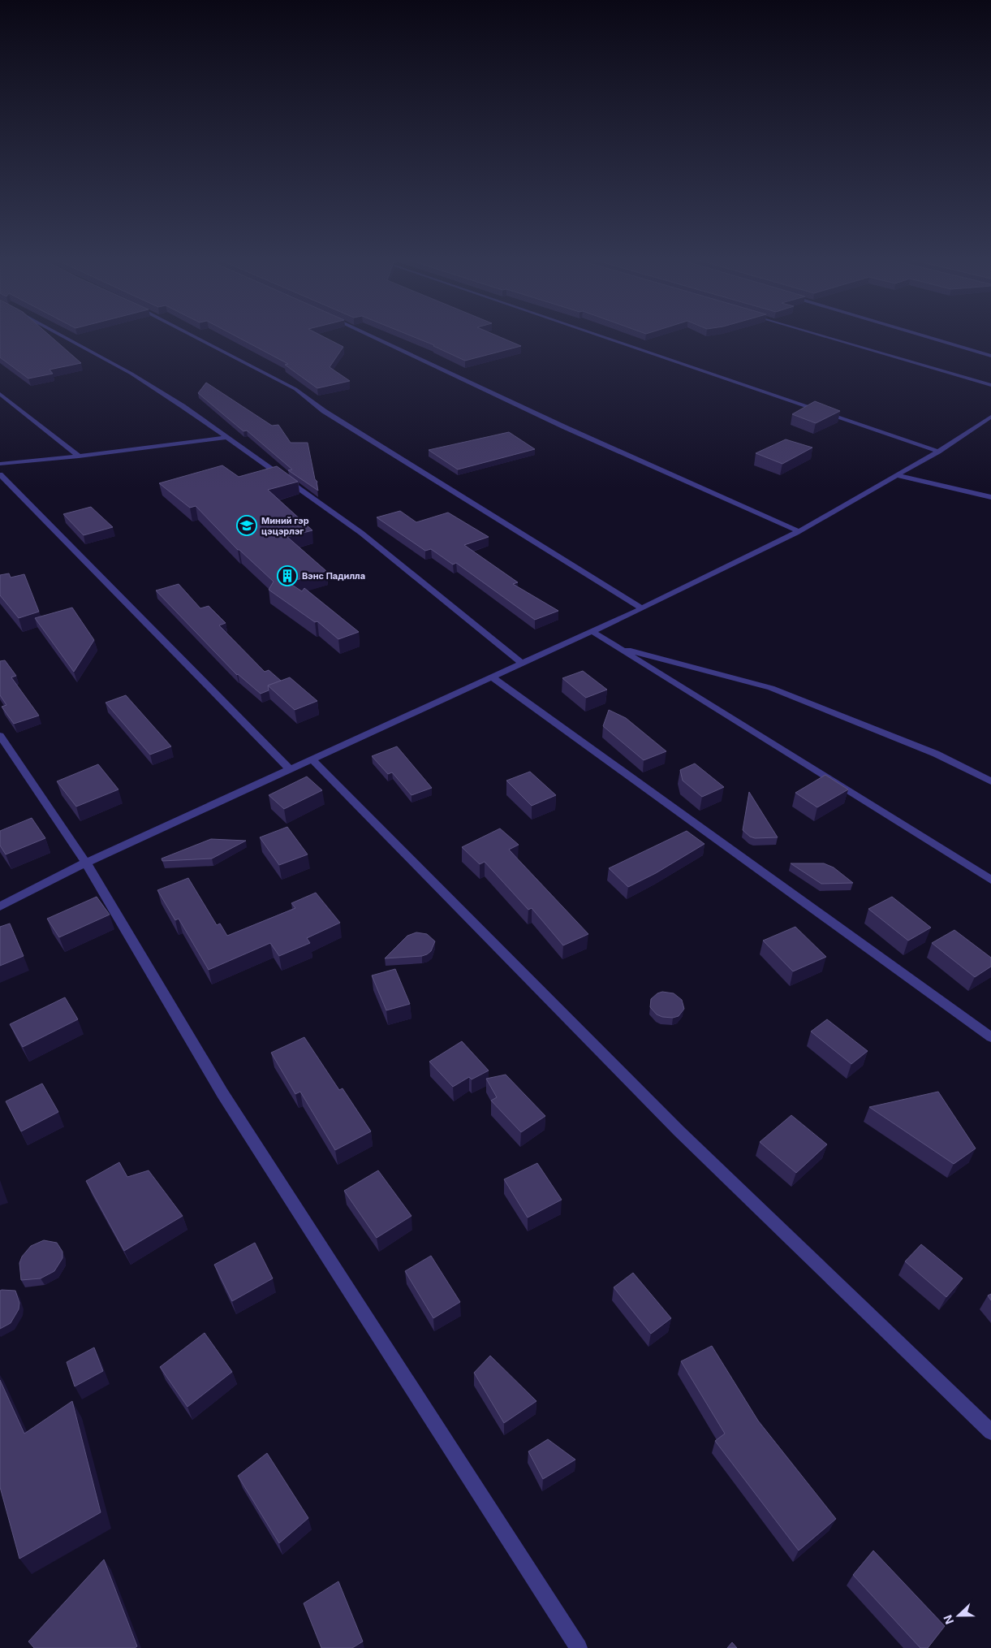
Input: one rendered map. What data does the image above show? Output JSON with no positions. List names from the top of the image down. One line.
{"places":{"school or university":["Миний гэр цэцэрлэг"],"building":["Вэнс Падилла"]},"north":"left"}
